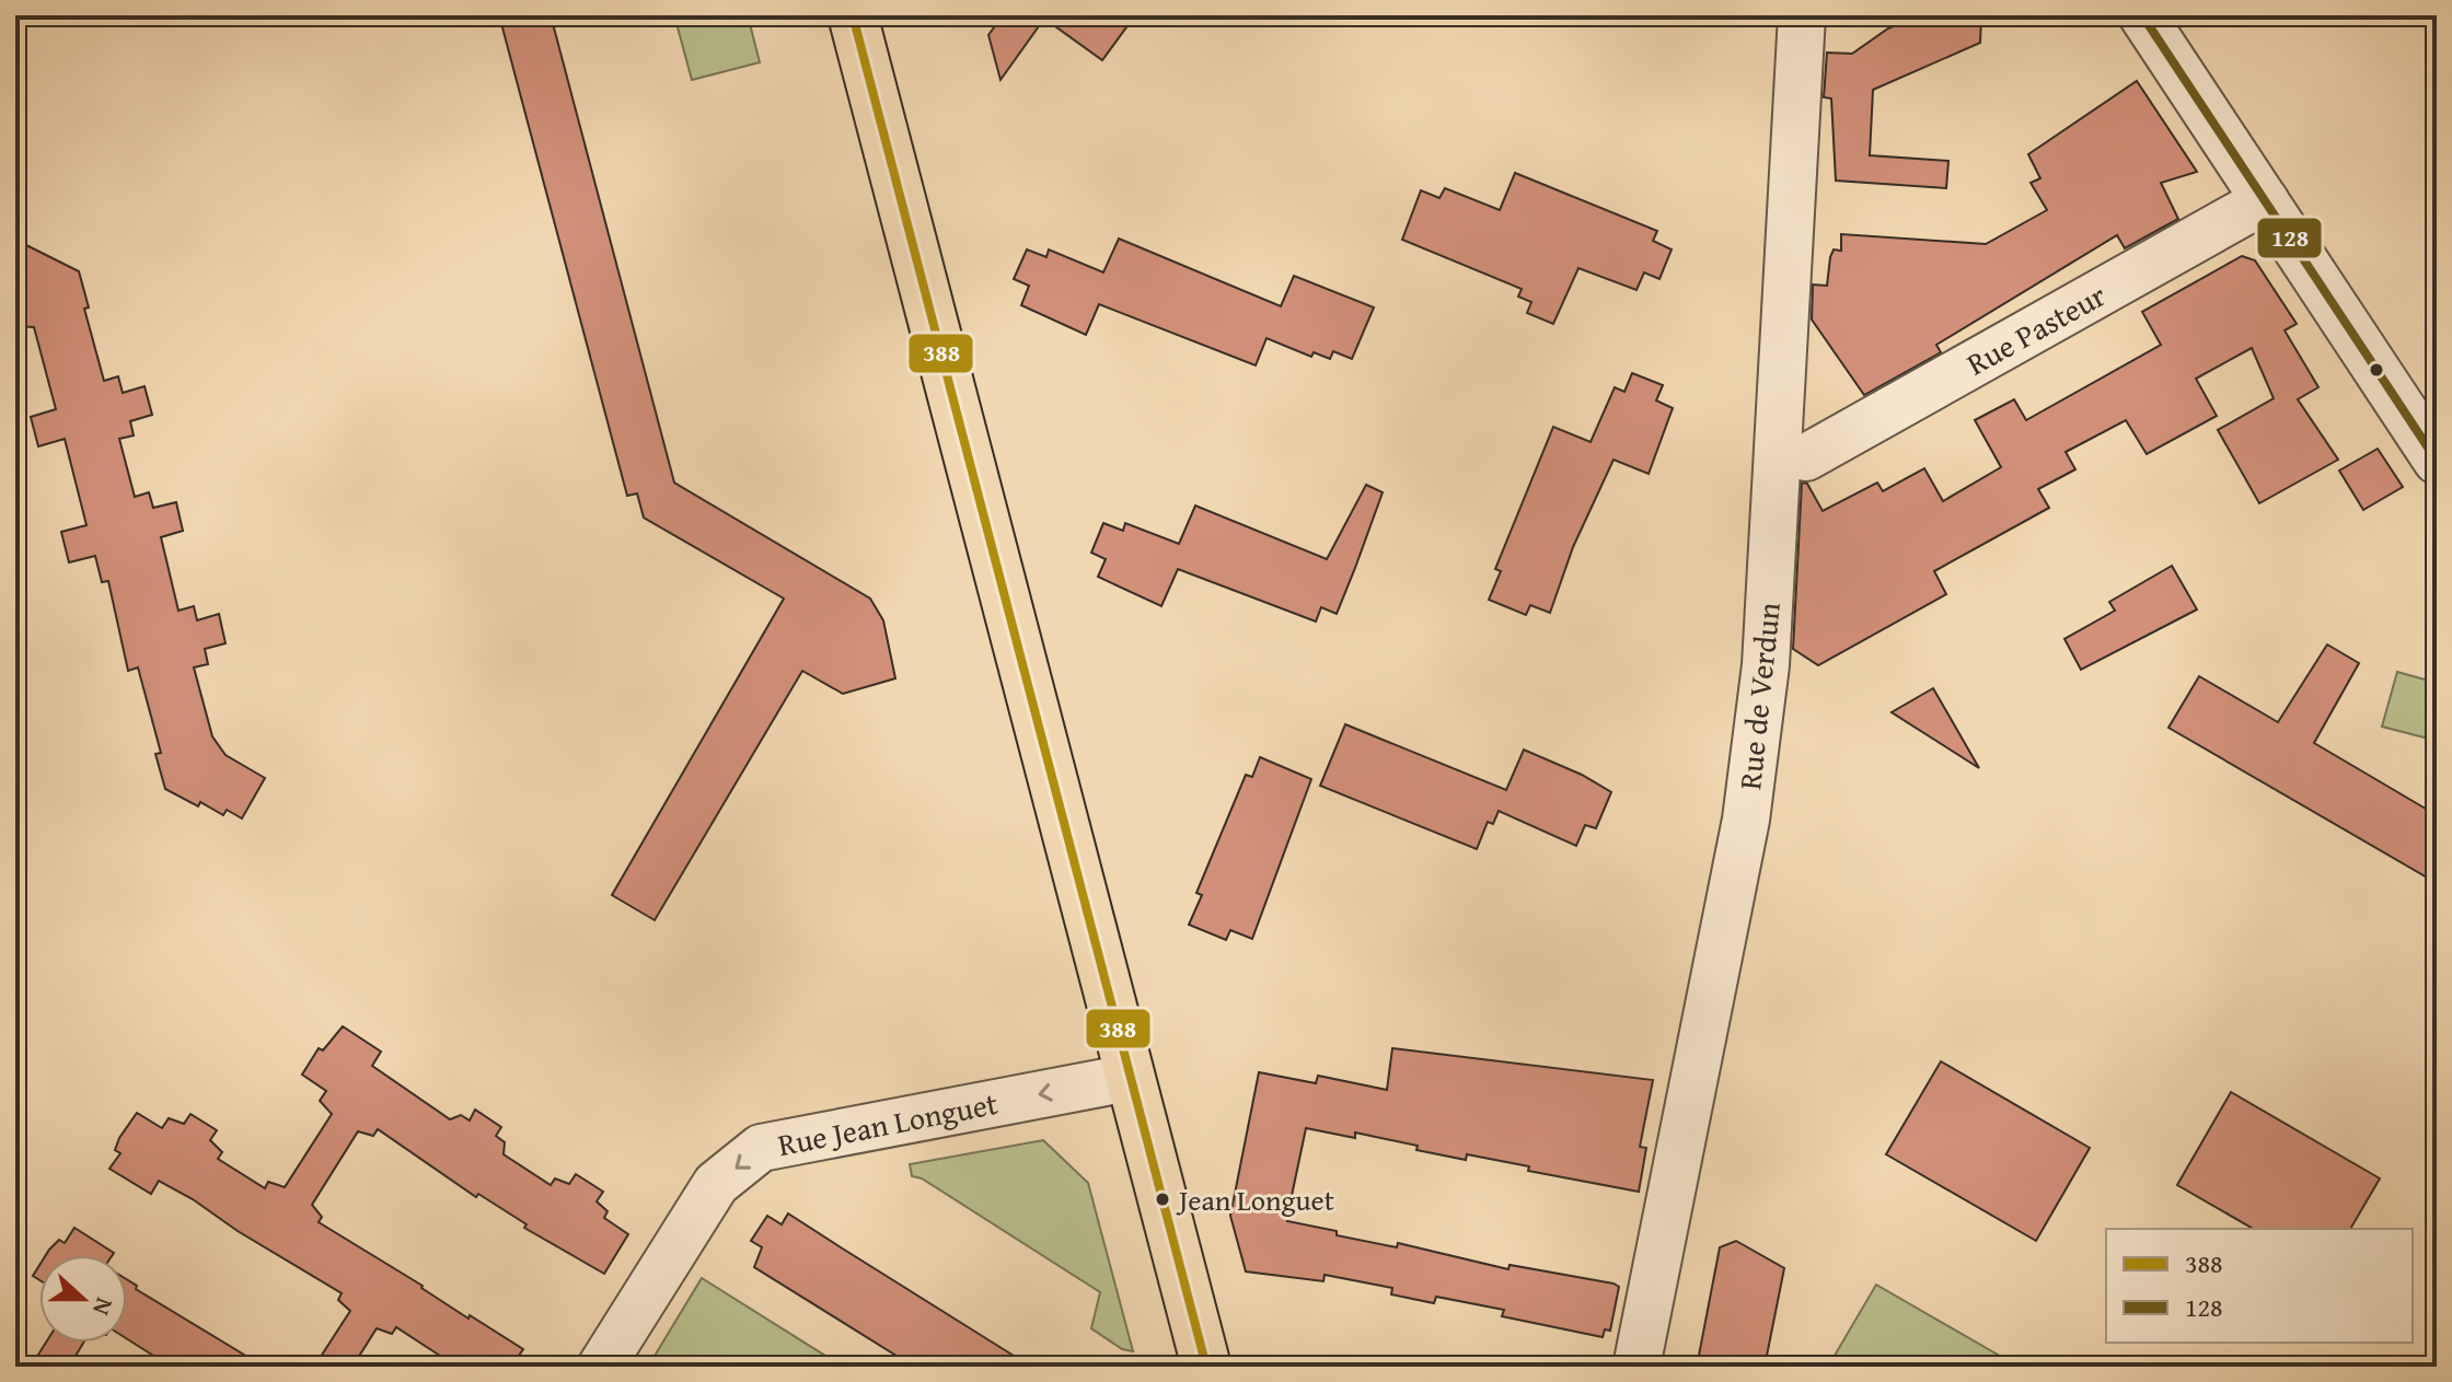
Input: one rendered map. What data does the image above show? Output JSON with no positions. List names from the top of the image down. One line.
{"streets":{"street":["Rue Pasteur","Rue de Verdun","Rue Jean Longuet"]},"one_way":["Rue Jean Longuet"],"places":["Jean Longuet"],"lines":["transit line 388","transit line 128"],"legend":["388","128"],"north":"right"}
